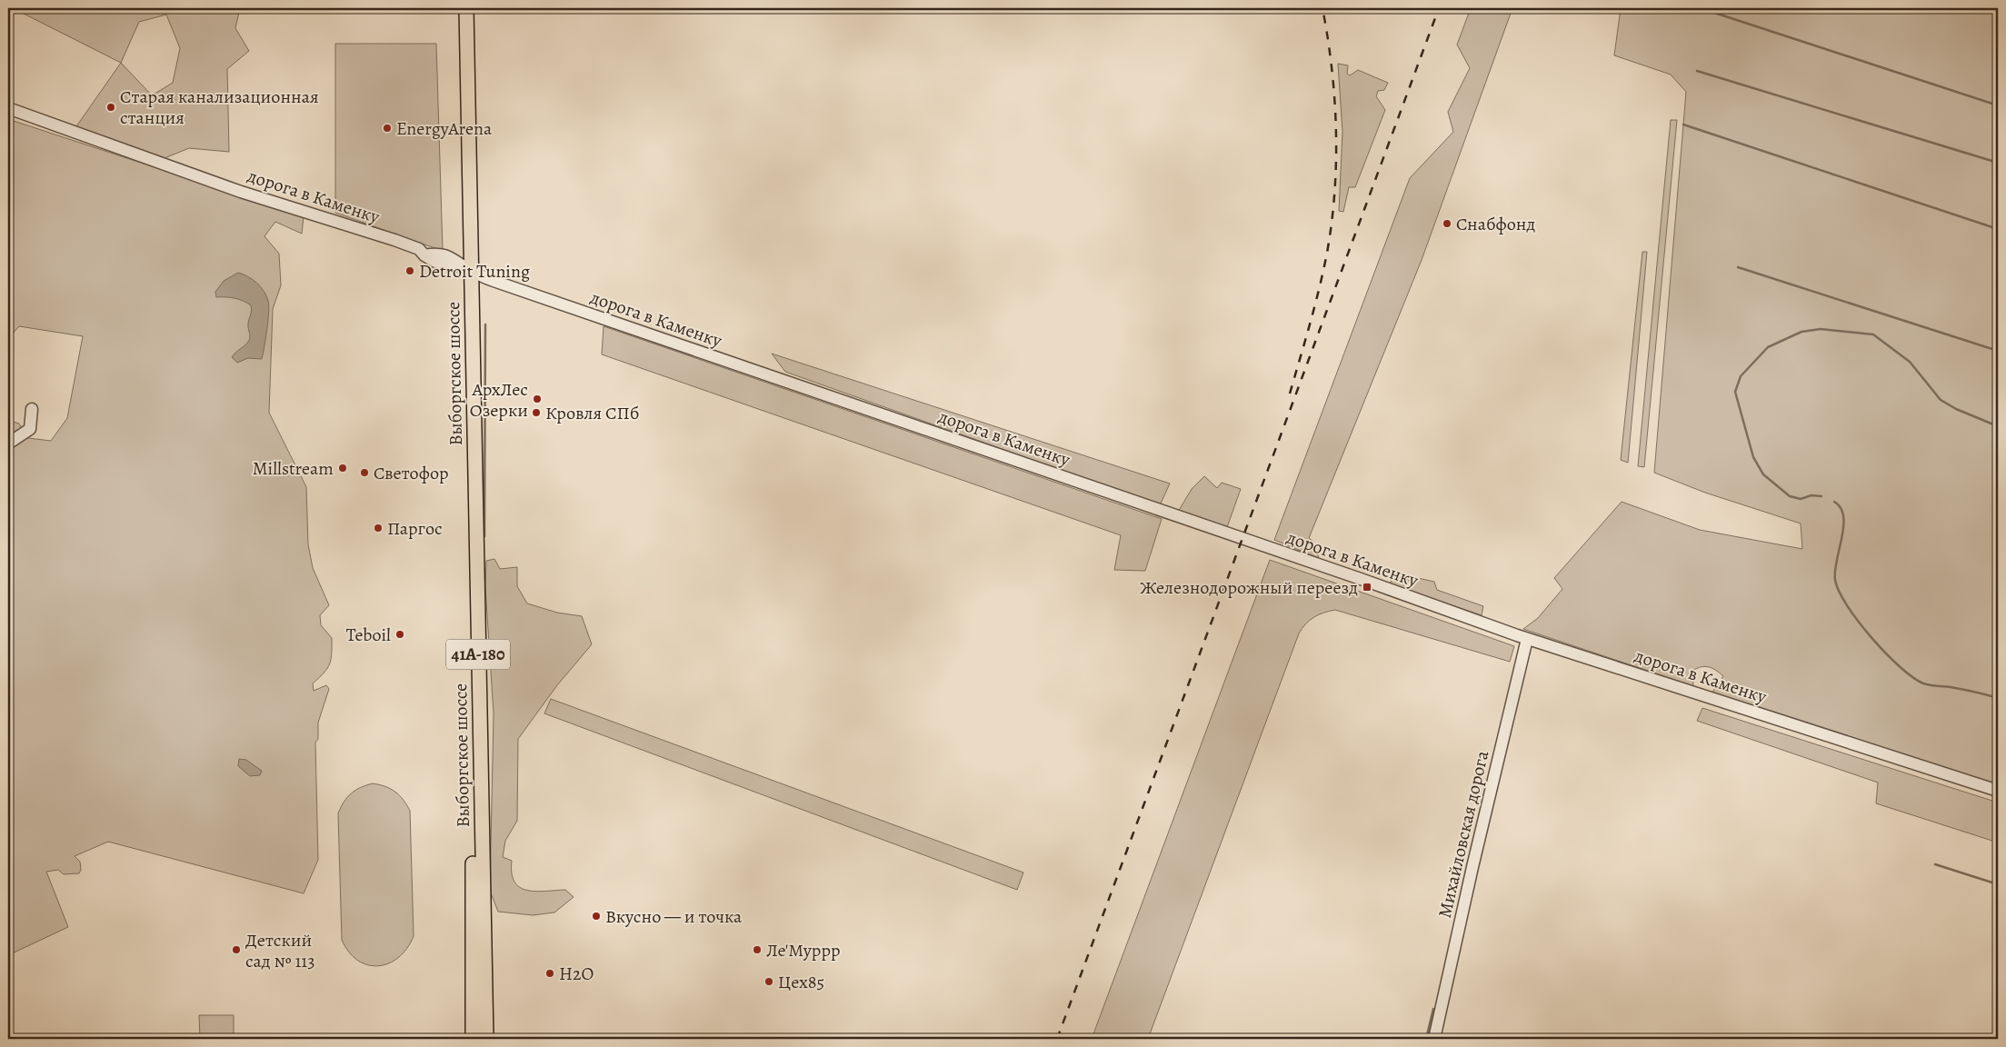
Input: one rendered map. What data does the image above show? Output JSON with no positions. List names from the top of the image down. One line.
{"streets":{"main road":["Выборгское шоссе","41А-180"],"street":["дорога в Каменку","Михайловская дорога"]},"crossings":[["дорога в Каменку","Выборгское шоссе"],["дорога в Каменку","Михайловская дорога"]],"places":{"other":["Старая канализационная станция","EnergyArena","Снабфонд","Detroit Tuning","АрхЛес Озерки","Кровля СПб","Millstream","Светофор","Паргос","Teboil","Вкусно — и точка","Детский сад № 113","Ле'Муррр","H2O","Цех85"],"transit":["Железнодорожный переезд"]}}
